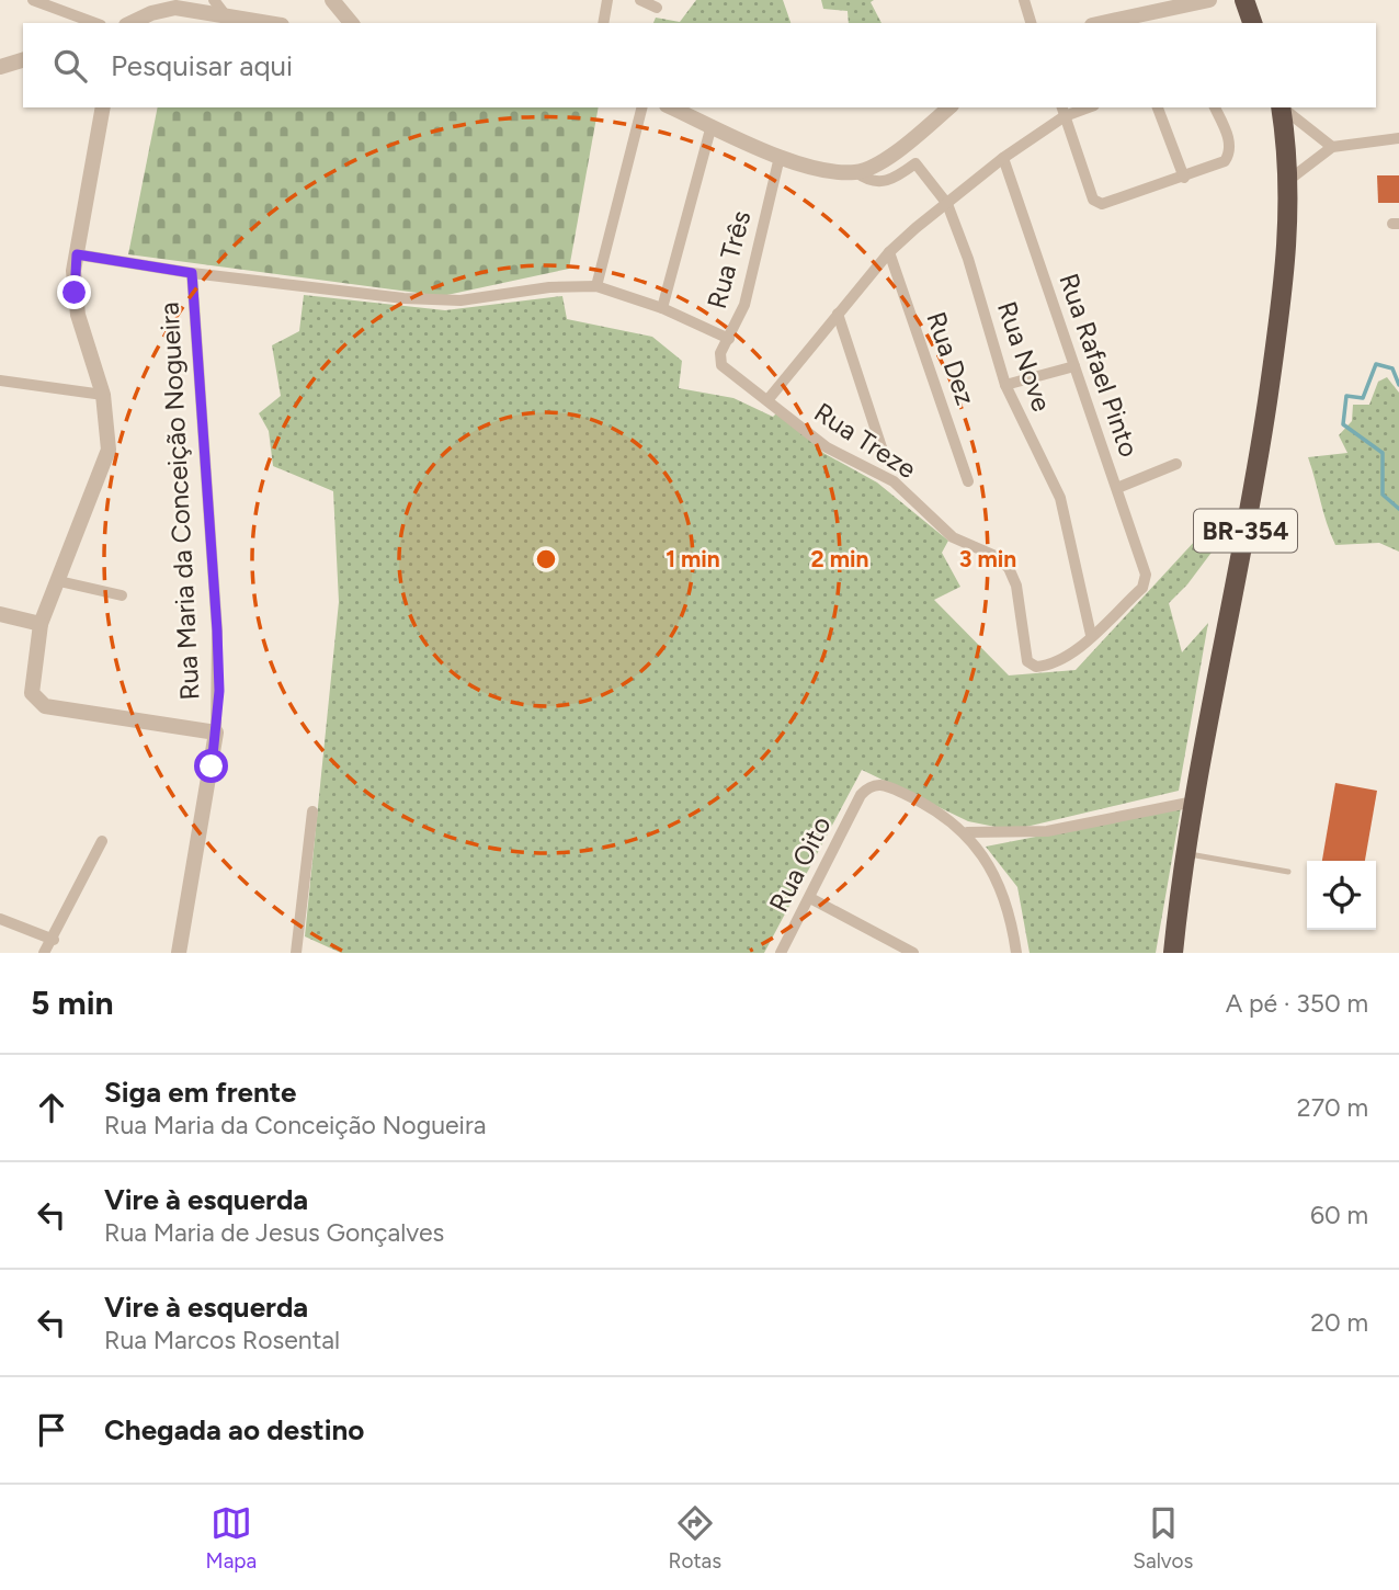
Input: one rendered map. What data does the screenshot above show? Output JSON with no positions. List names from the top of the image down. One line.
{"streets":{"highway":["BR-354"],"street":["Rua Três","Rua Nove","Rua Dez","Rua Rafael Pinto","Rua Treze","Rua Maria da Conceição Nogueira","Rua Oito"]},"crossings":[["Rua Três","Rua Treze"],["Rua Nove","Rua Treze"],["Rua Rafael Pinto","Rua Treze"]],"page":{"search":"Pesquisar aqui","heading":["5 min","A pé · 350 m"],"list":[["Siga em frente","Rua Maria da Conceição Nogueira","270 m"],["Vire à esquerda","Rua Maria de Jesus Gonçalves","60 m"],["Vire à esquerda","Rua Marcos Rosental","20 m"],"Chegada ao destino"],"nav":["Mapa","Rotas","Salvos"]},"rings":["1 min","2 min","3 min"]}
